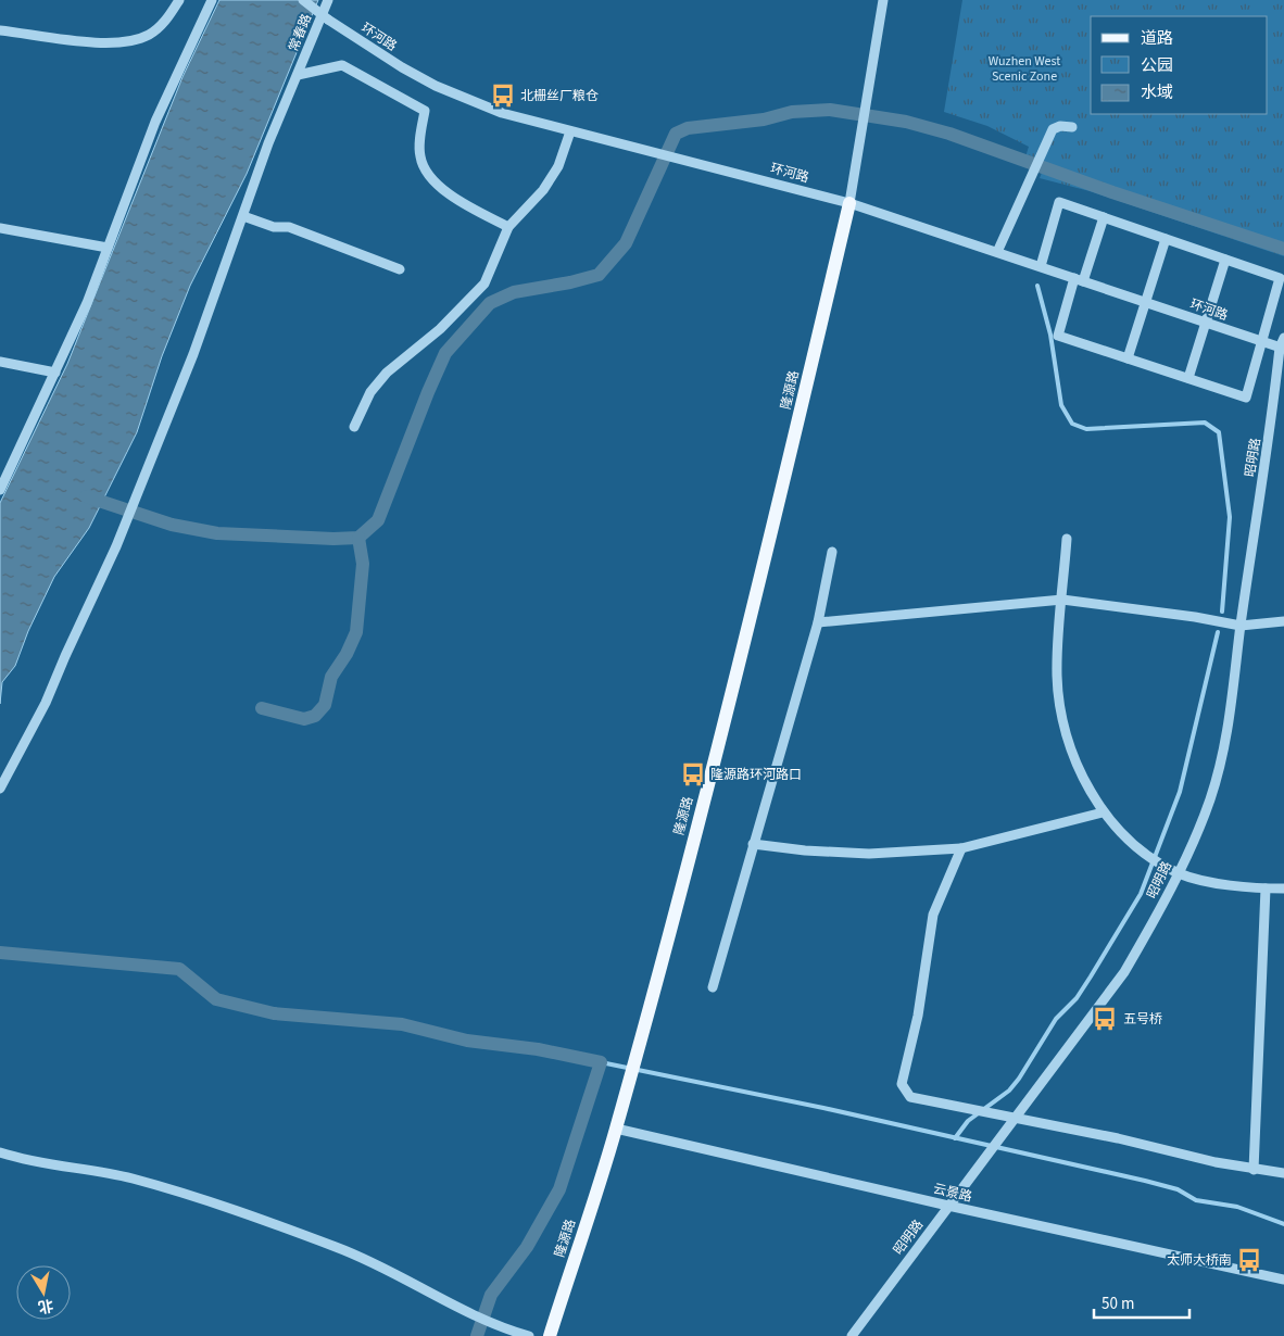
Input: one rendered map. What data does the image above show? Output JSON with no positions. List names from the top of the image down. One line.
{"streets":{"main road":["隆源路"],"street":["常春路","环河路","昭明路","云景路"]},"crossings":[["环河路","隆源路"],["环河路","昭明路"],["隆源路","云景路"],["昭明路","云景路"]],"parks":["Wuzhen West Scenic Zone"],"places":{"bus stop":["北栅丝厂粮仓","隆源路环河路口","五号桥","太师大桥南"]},"legend":["道路","公园","水域"],"scale_bar":"50 m","north":"bottom"}
